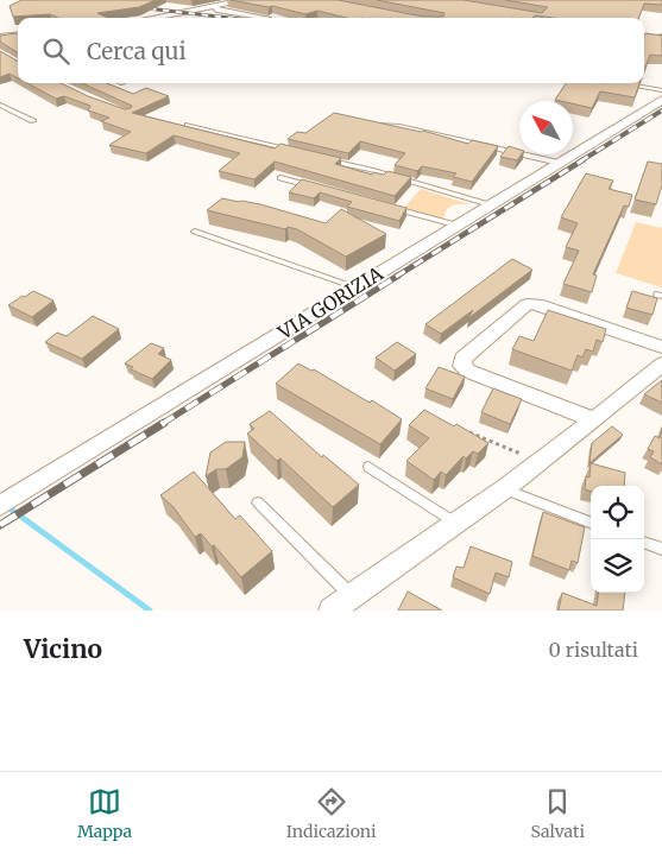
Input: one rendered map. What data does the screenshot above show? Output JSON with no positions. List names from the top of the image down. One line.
{"streets":{"street":["VIA GORIZIA"]},"north":"top left","page":{"search":"Cerca qui","heading":["Vicino","0 risultati"],"nav":["Mappa","Indicazioni","Salvati"]}}
